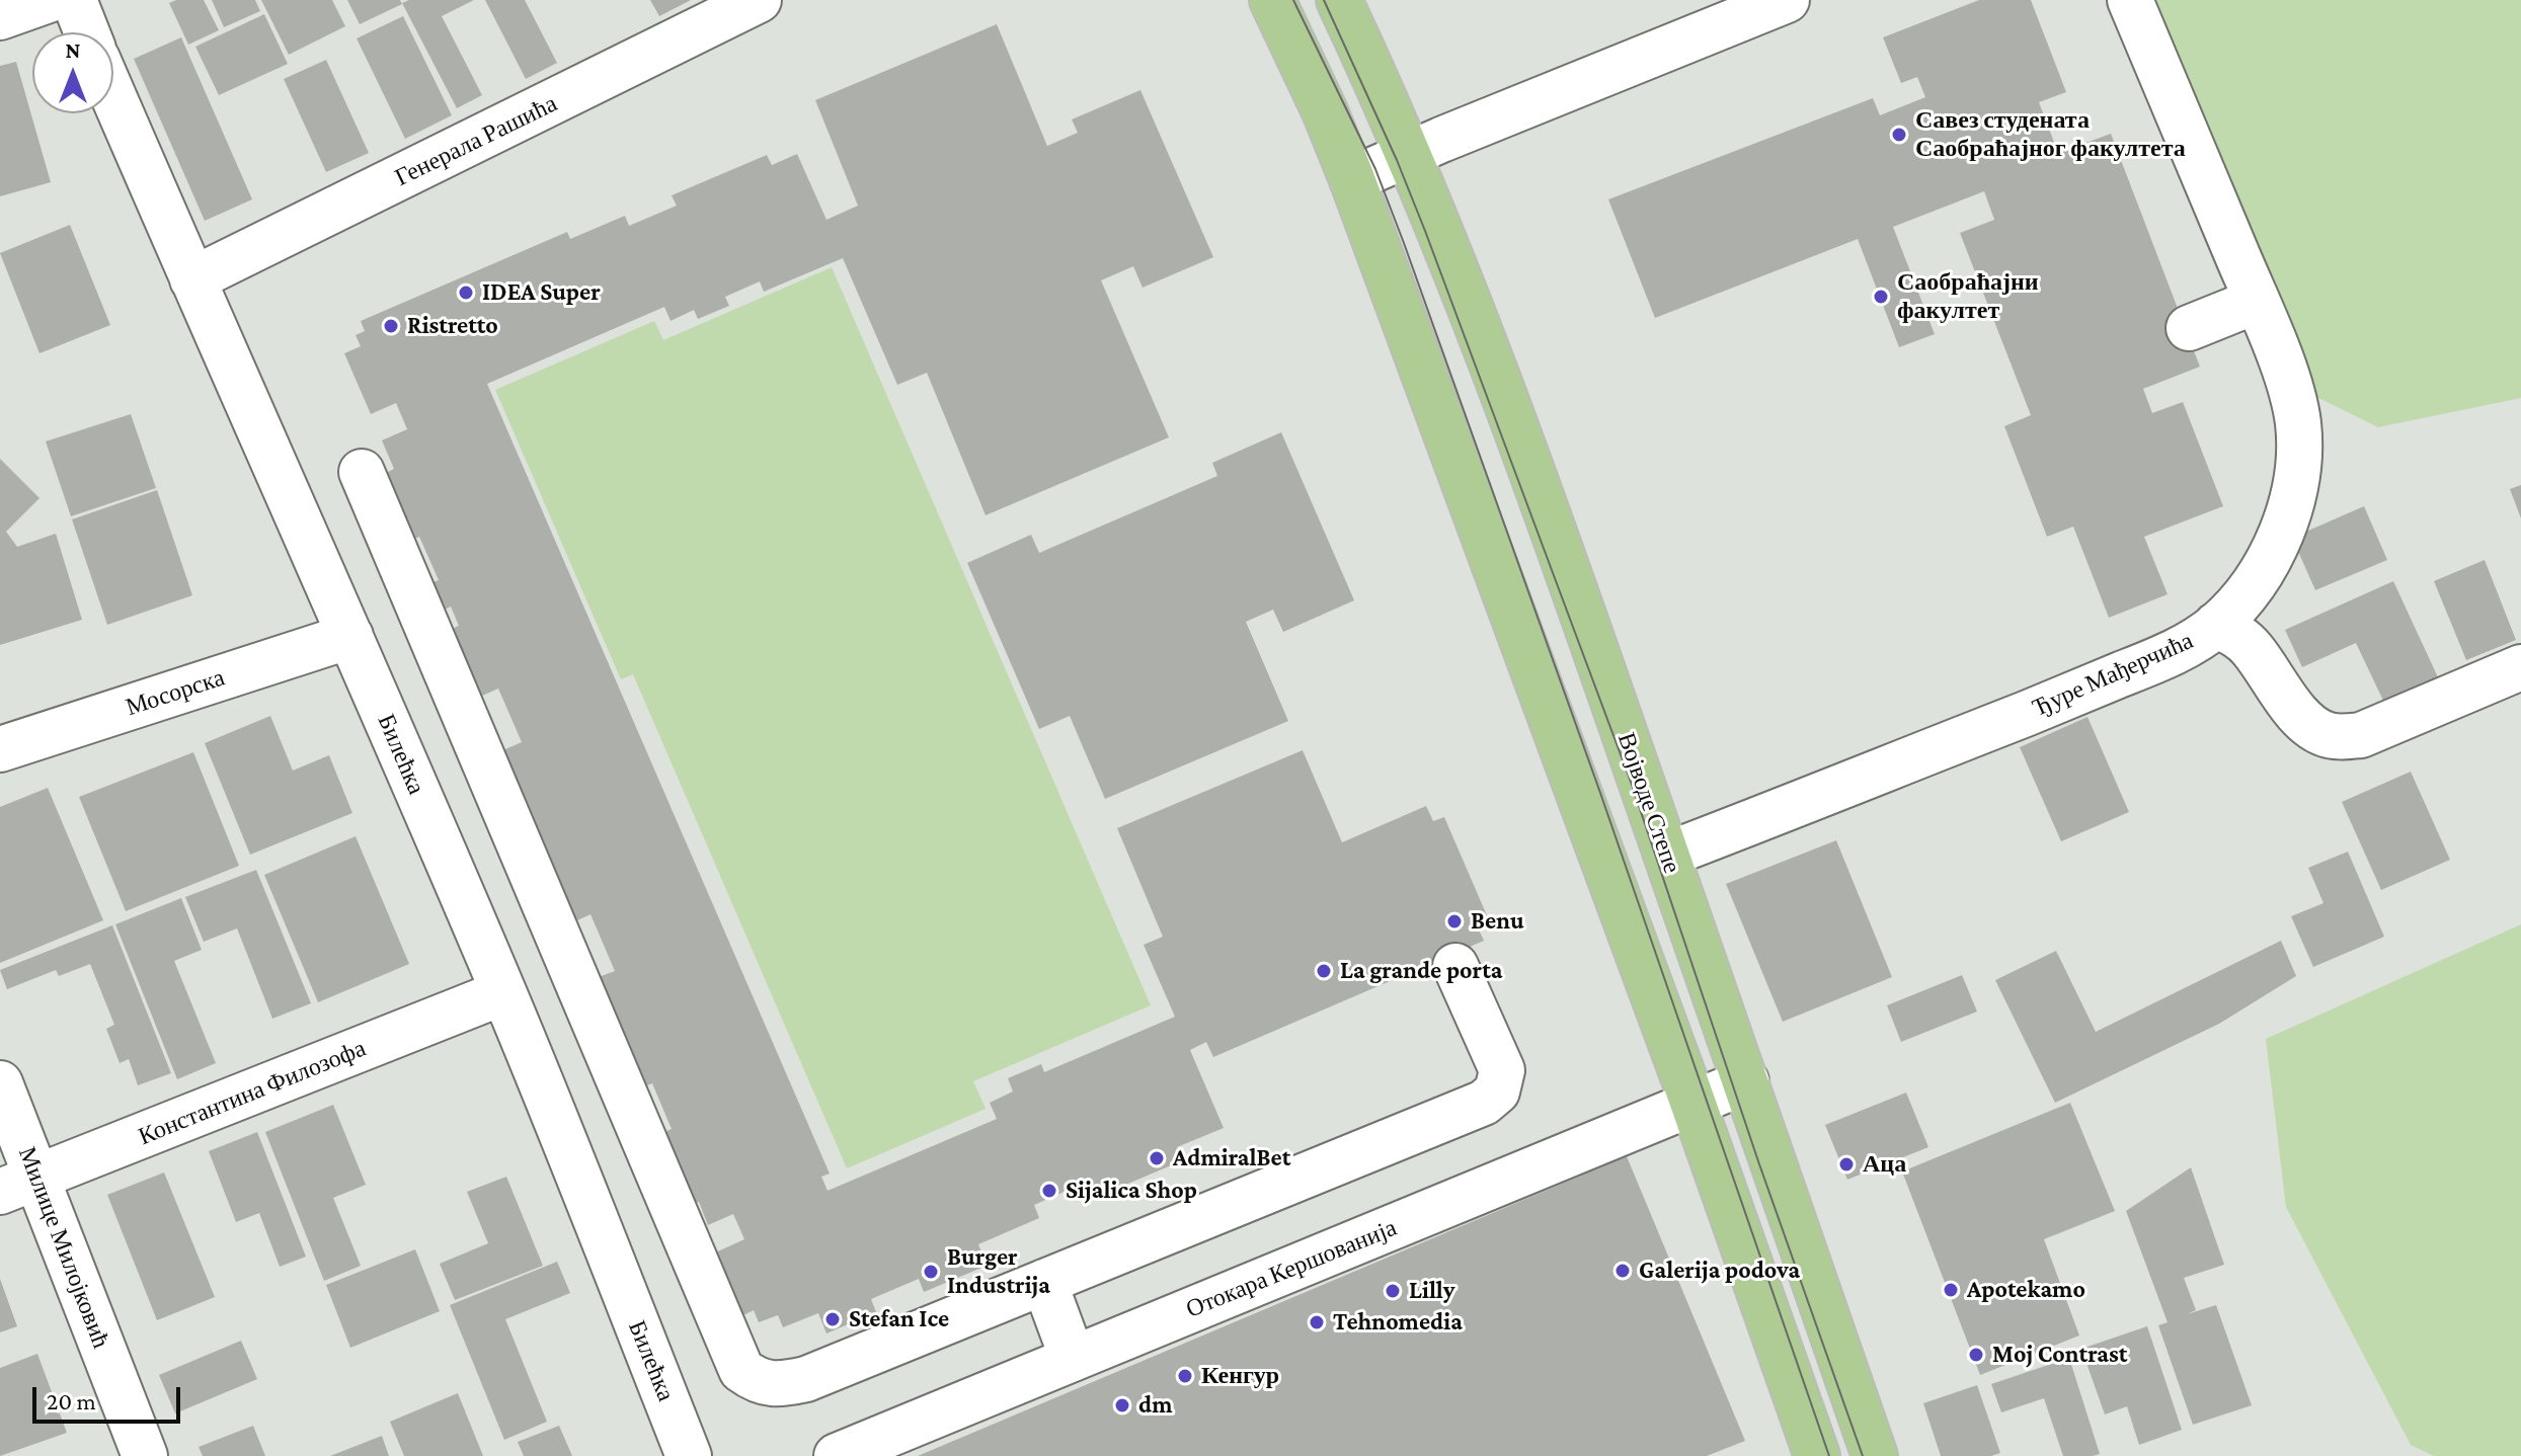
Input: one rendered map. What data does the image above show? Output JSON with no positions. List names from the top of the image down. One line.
{"streets":{"main road":["Војводе Степе"],"street":["Генерала Рашића","Ђуре Мађерчића","Мосорска","Билећка","Константина Филозофа","Милице Милојковић","Отокара Кершованија"]},"crossings":[["Генерала Рашића","Билећка"],["Ђуре Мађерчића","Војводе Степе"],["Мосорска","Билећка"],["Билећка","Константина Филозофа"],["Војводе Степе","Отокара Кершованија"],["Константина Филозофа","Милице Милојковић"]],"places":["Савез студената Саобраћајног факултета","IDEA Super","Саобраћајни факултет","Ristretto","Benu","La grande porta","AdmiralBet","Аца","Sijalica Shop","Galerija podova","Burger Industrija","Apotekamo","Lilly","Stefan Ice","Tehnomedia","Moj Contrast","Кенгур","dm"],"scale_bar":"20 m","north":"top"}
